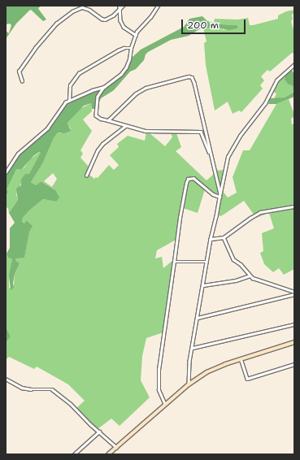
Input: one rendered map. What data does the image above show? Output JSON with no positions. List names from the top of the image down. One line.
{"scale_bar":"200 m"}
